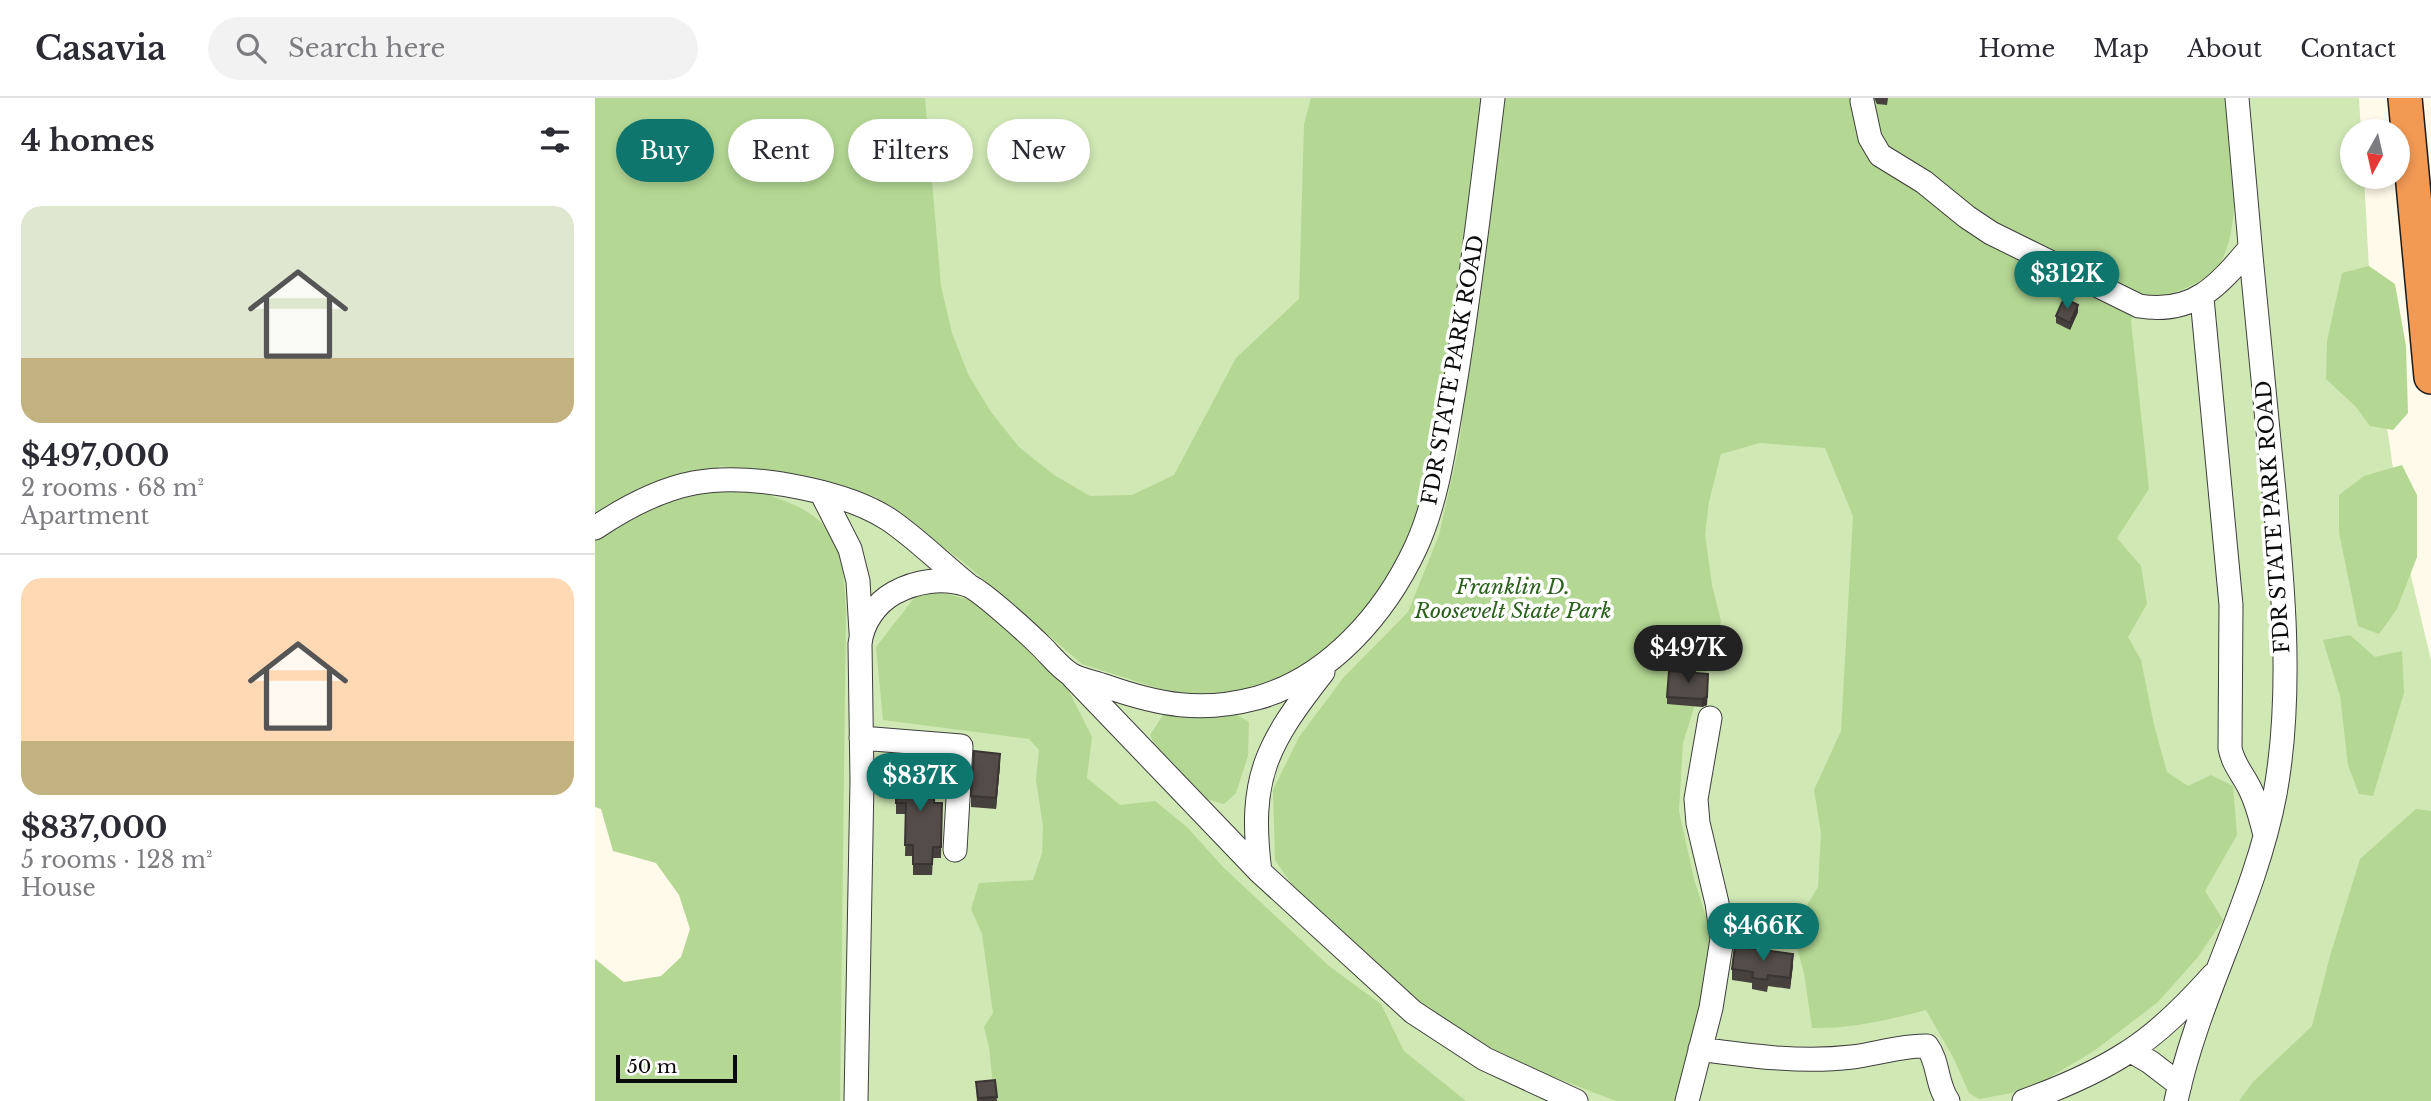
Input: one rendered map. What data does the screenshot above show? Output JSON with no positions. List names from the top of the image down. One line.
{"streets":{"lane":["FDR STATE PARK ROAD"]},"parks":["Franklin D. Roosevelt State Park"],"scale_bar":"50 m","north":"bottom","page":{"header":"Casavia","search":"Search here","nav":["Home","Map","About","Contact"],"heading":"4 homes","chip":["Buy","Rent","Filters","New"],"list":[{"name":"$497,000","note":"2 rooms · 68 m² · Apartment"},{"name":"$837,000","note":"5 rooms · 128 m² · House"}],"price":["$312K","$497K","$837K","$466K"],"scale":"50 m"}}
